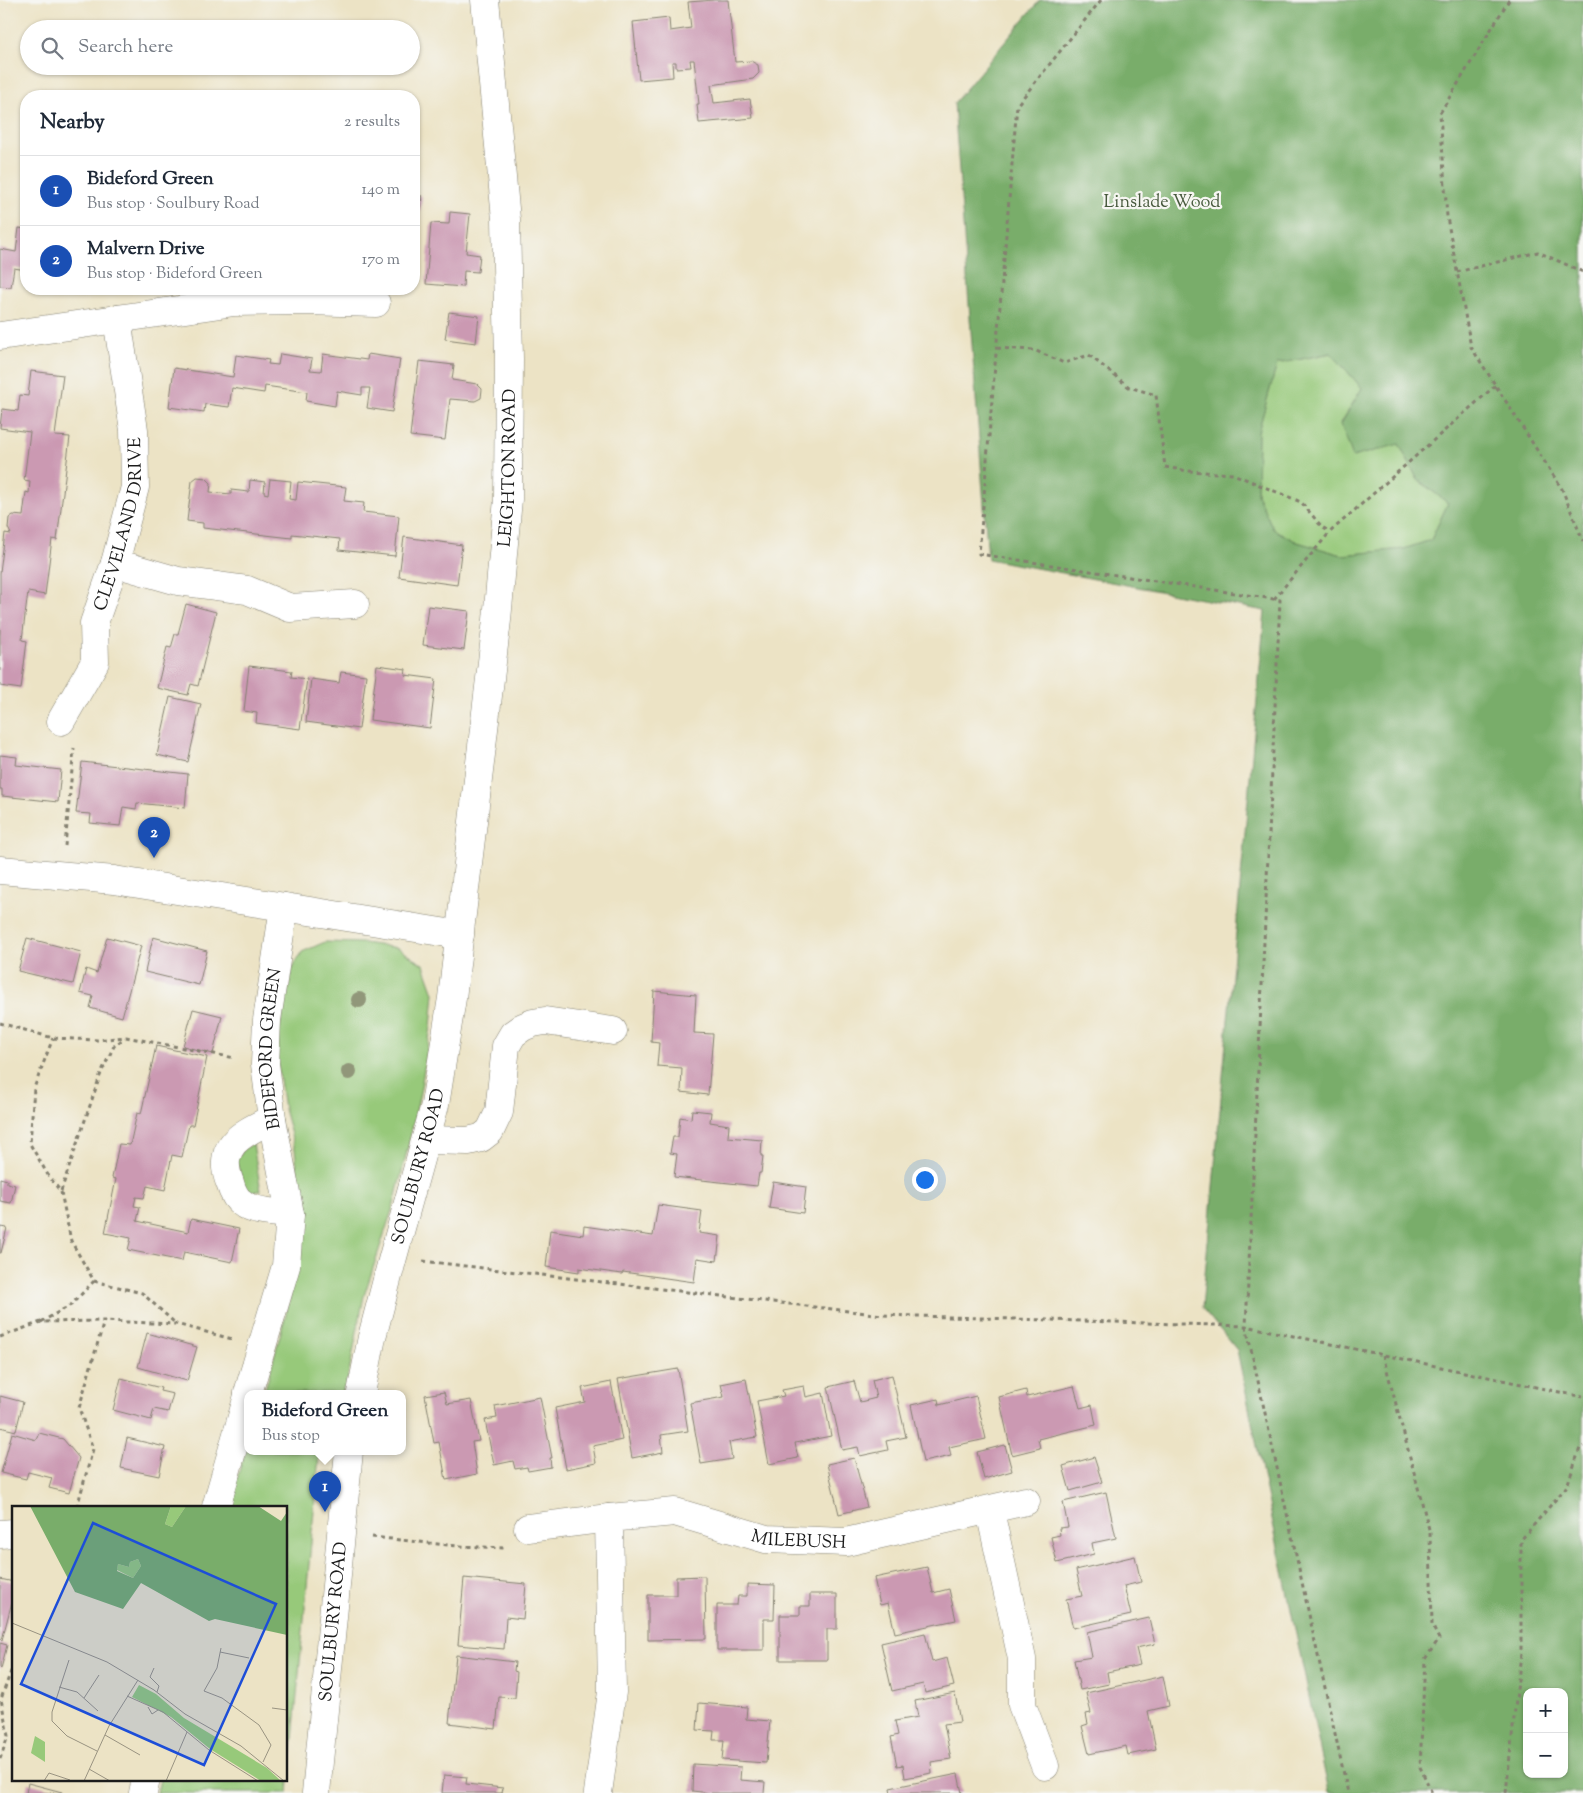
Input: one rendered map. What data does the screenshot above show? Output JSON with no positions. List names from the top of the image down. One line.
{"streets":{"street":["LEIGHTON ROAD","CLEVELAND DRIVE","BIDEFORD GREEN","SOULBURY ROAD","MILEBUSH"]},"crossings":[["LEIGHTON ROAD","SOULBURY ROAD"]],"parks":["Linslade Wood"],"page":{"search":"Search here","heading":["Nearby","2 results"],"list":[{"mark":"1","name":"Bideford Green","note":"Bus stop · Soulbury Road","value":"140 m"},{"mark":"2","name":"Malvern Drive","note":"Bus stop · Bideford Green","value":"170 m"}],"pins":["2","1"],"popup":["Bideford Green","Bus stop"],"map_buttons":["+","−"]}}
